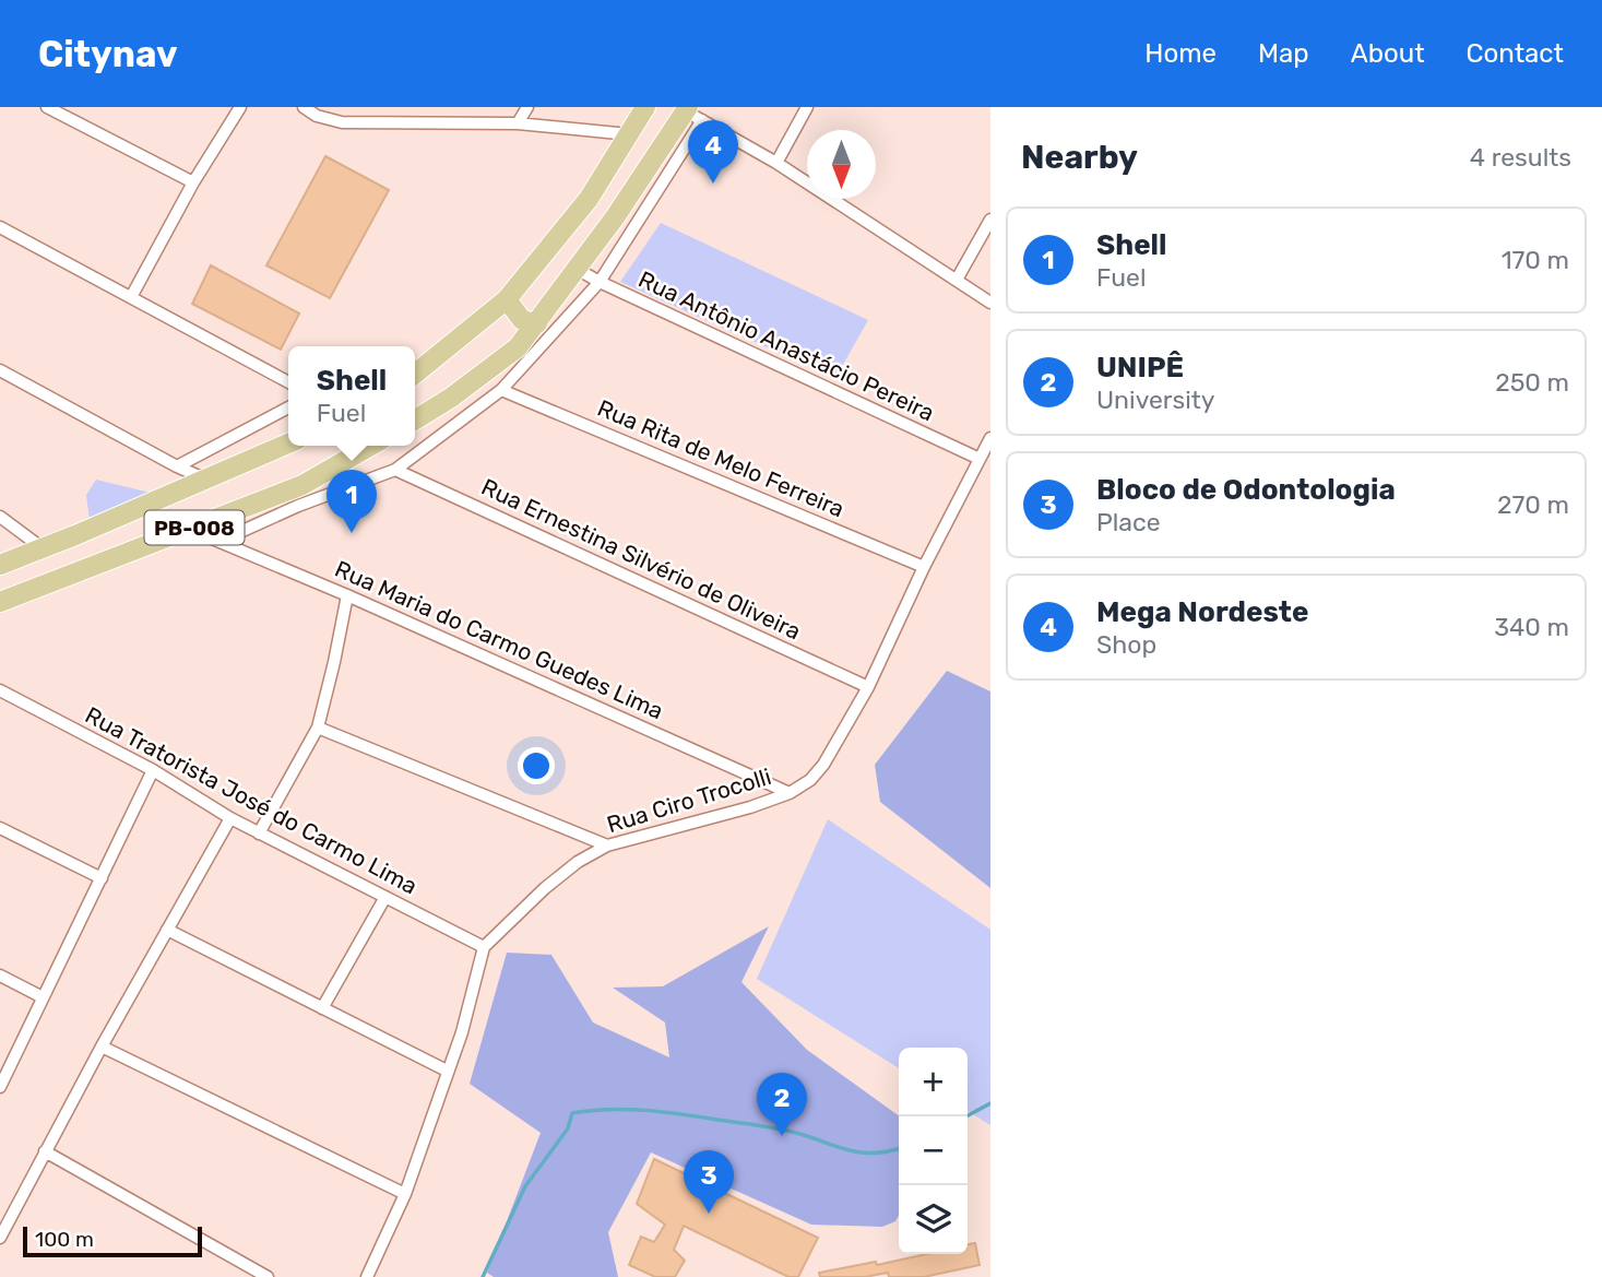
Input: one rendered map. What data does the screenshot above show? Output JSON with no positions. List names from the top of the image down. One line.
{"streets":{"main road":["PB-008"],"street":["Rua Antônio Anastácio Pereira","Rua Rita de Melo Ferreira","Rua Ernestina Silvério de Oliveira","Rua Maria do Carmo Guedes Lima","Rua Tratorista José do Carmo Lima","Rua Ciro Trocolli"]},"crossings":[["Rua Antônio Anastácio Pereira","Rua Ciro Trocolli"],["Rua Rita de Melo Ferreira","Rua Ciro Trocolli"],["PB-008","Rua Maria do Carmo Guedes Lima"],["Rua Ernestina Silvério de Oliveira","Rua Ciro Trocolli"],["Rua Maria do Carmo Guedes Lima","Rua Ciro Trocolli"],["Rua Tratorista José do Carmo Lima","Rua Ciro Trocolli"]],"scale_bar":"100 m","north":"bottom","page":{"header":"Citynav","nav":["Home","Map","About","Contact"],"heading":["Nearby","4 results"],"pins":["4","1","2","3"],"list":[{"mark":"1","name":"Shell","note":"Fuel","value":"170 m"},{"mark":"2","name":"UNIPÊ","note":"University","value":"250 m"},{"mark":"3","name":"Bloco de Odontologia","note":"Place","value":"270 m"},{"mark":"4","name":"Mega Nordeste","note":"Shop","value":"340 m"}],"popup":["Shell","Fuel"],"map_buttons":["+","−"],"scale":"100 m"}}
